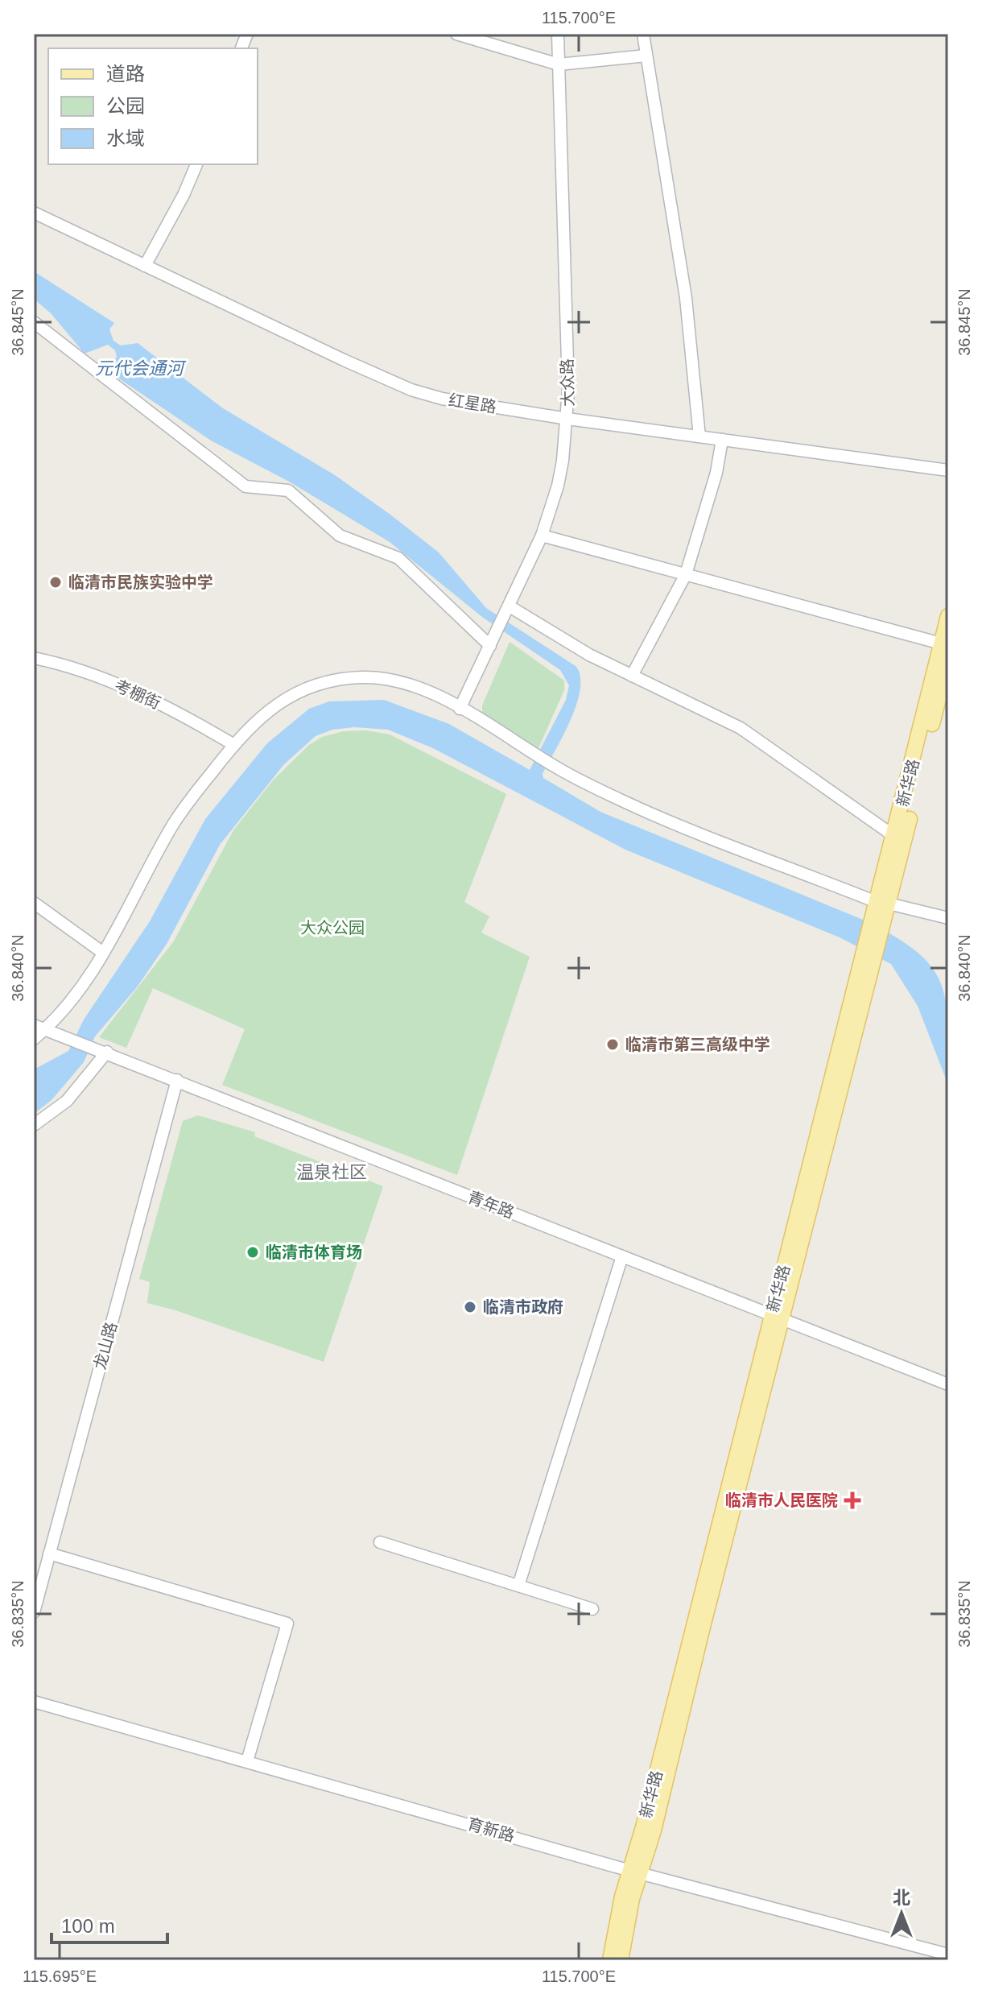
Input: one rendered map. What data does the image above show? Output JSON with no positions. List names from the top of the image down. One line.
{"streets":{"main road":["新华路"],"street":["大众路","红星路","考棚街","青年路","龙山路","育新路"]},"crossings":[["大众路","红星路"],["新华路","青年路"],["新华路","育新路"],["青年路","龙山路"]],"districts":["温泉社区"],"water":["元代会通河"],"parks":["大众公园"],"places":{"other":["临清市民族实验中学","临清市第三高级中学","临清市体育场","临清市政府"],"health":["临清市人民医院"]},"legend":["道路","公园","水域"],"scale_bar":"100 m","north":"top","coordinates":["115.700°E","36.845°N","36.840°N","36.835°N","115.695°E"]}
